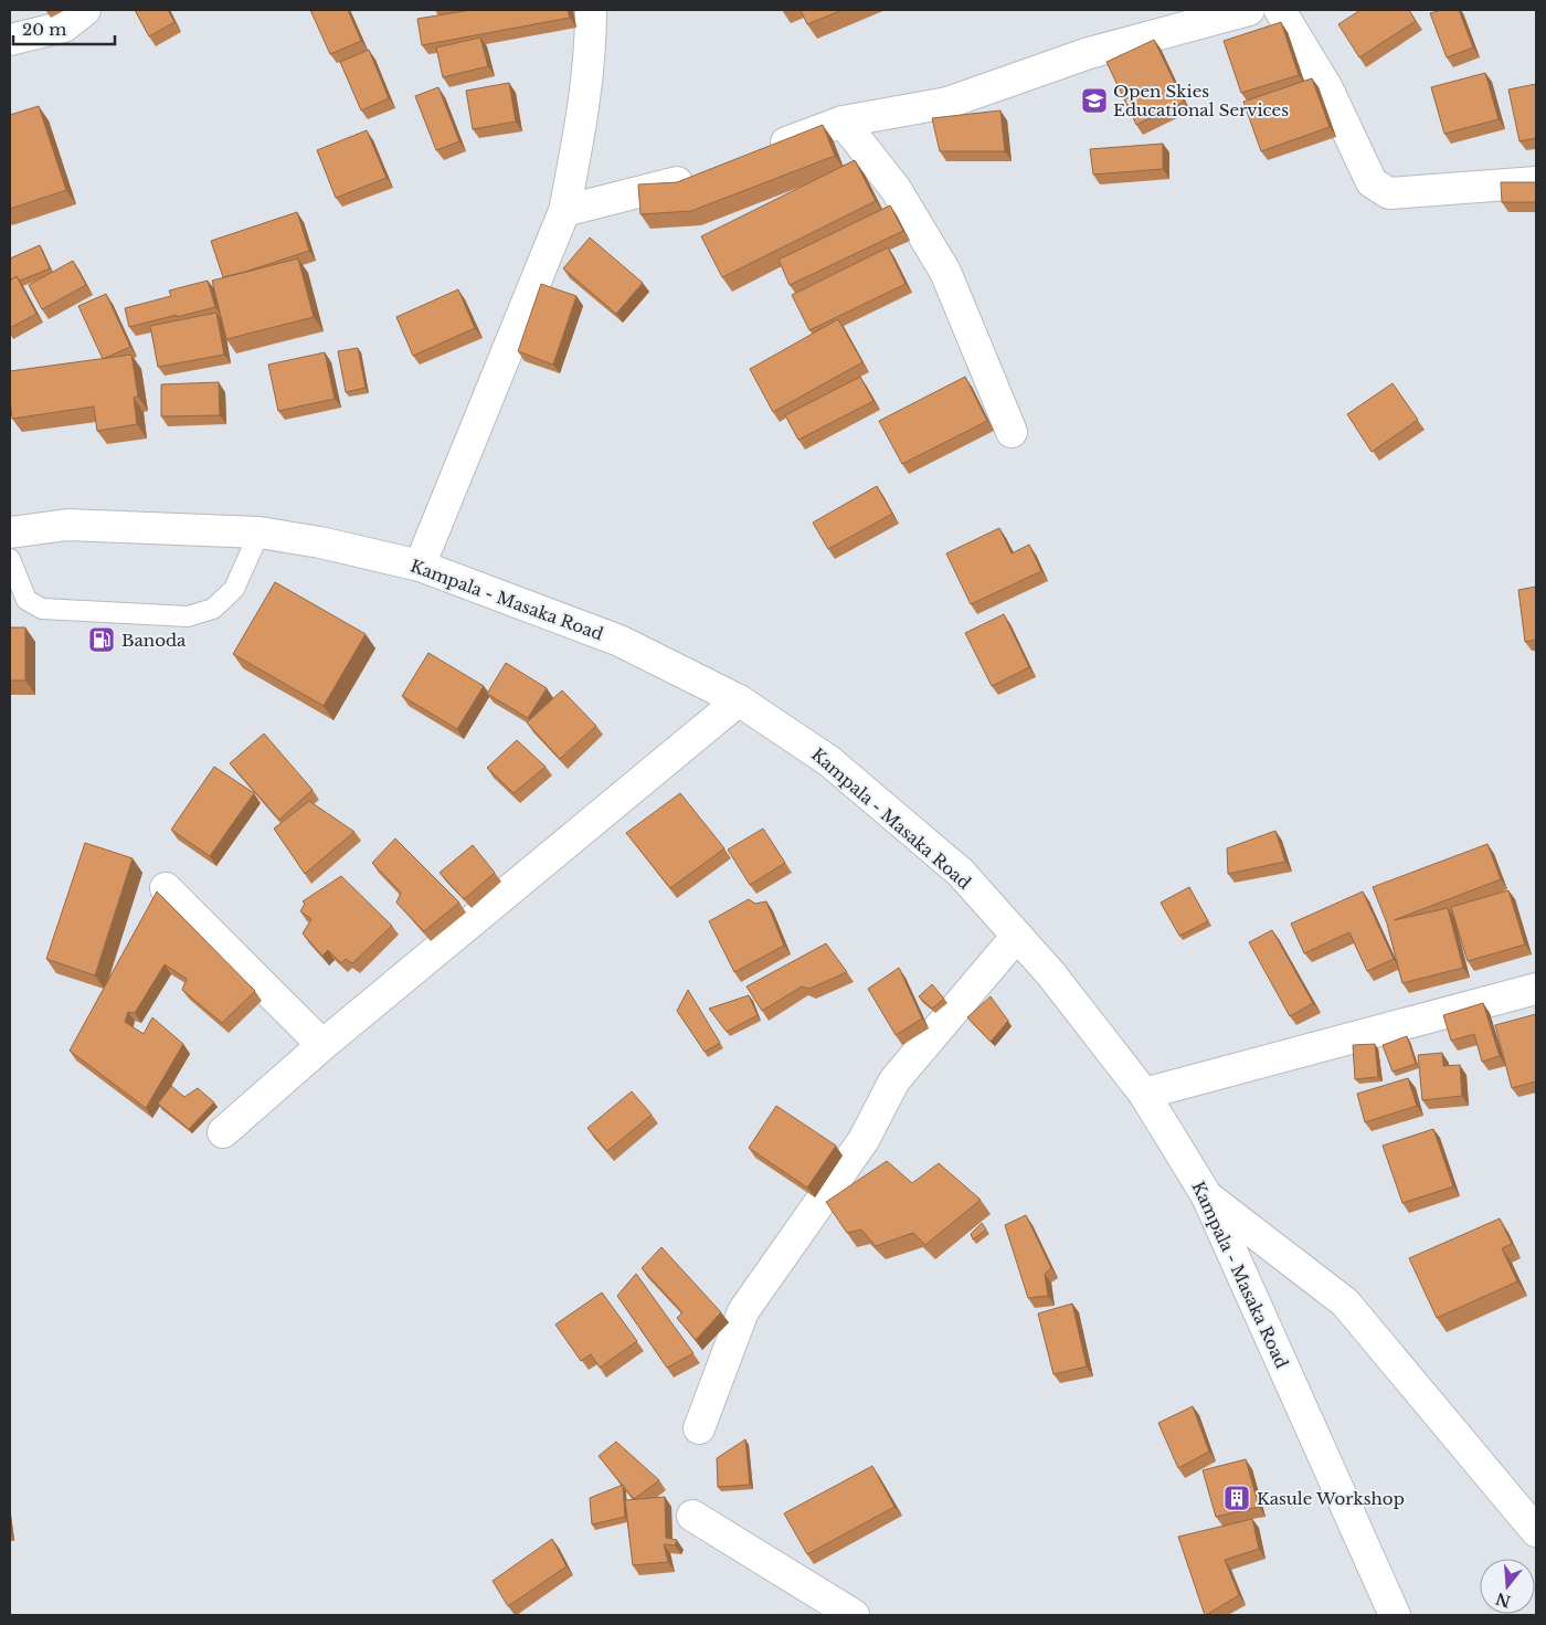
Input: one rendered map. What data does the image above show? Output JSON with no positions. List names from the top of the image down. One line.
{"streets":{"street":["Kampala - Masaka Road"]},"places":{"school or university":["Open Skies Educational Services"],"fuel station":["Banoda"],"building":["Kasule Workshop"]},"scale_bar":"20 m","north":"bottom"}
